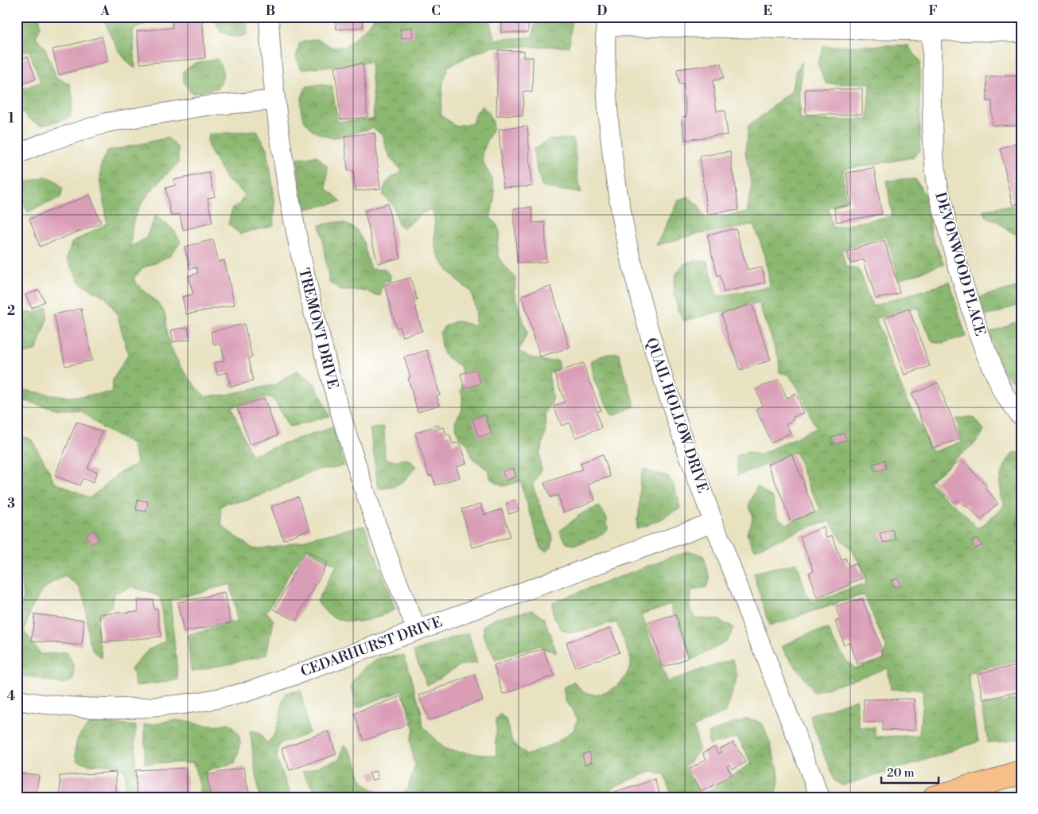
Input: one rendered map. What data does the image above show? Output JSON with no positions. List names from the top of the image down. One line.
{"streets":{"street":["DEVONWOOD PLACE","TREMONT DRIVE","QUAIL HOLLOW DRIVE","CEDARHURST DRIVE"]},"crossings":[["TREMONT DRIVE","CEDARHURST DRIVE"],["QUAIL HOLLOW DRIVE","CEDARHURST DRIVE"]],"scale_bar":"20 m","grid":{"columns":["A","B","C","D","E","F"],"rows":["1","2","3","4"]}}
